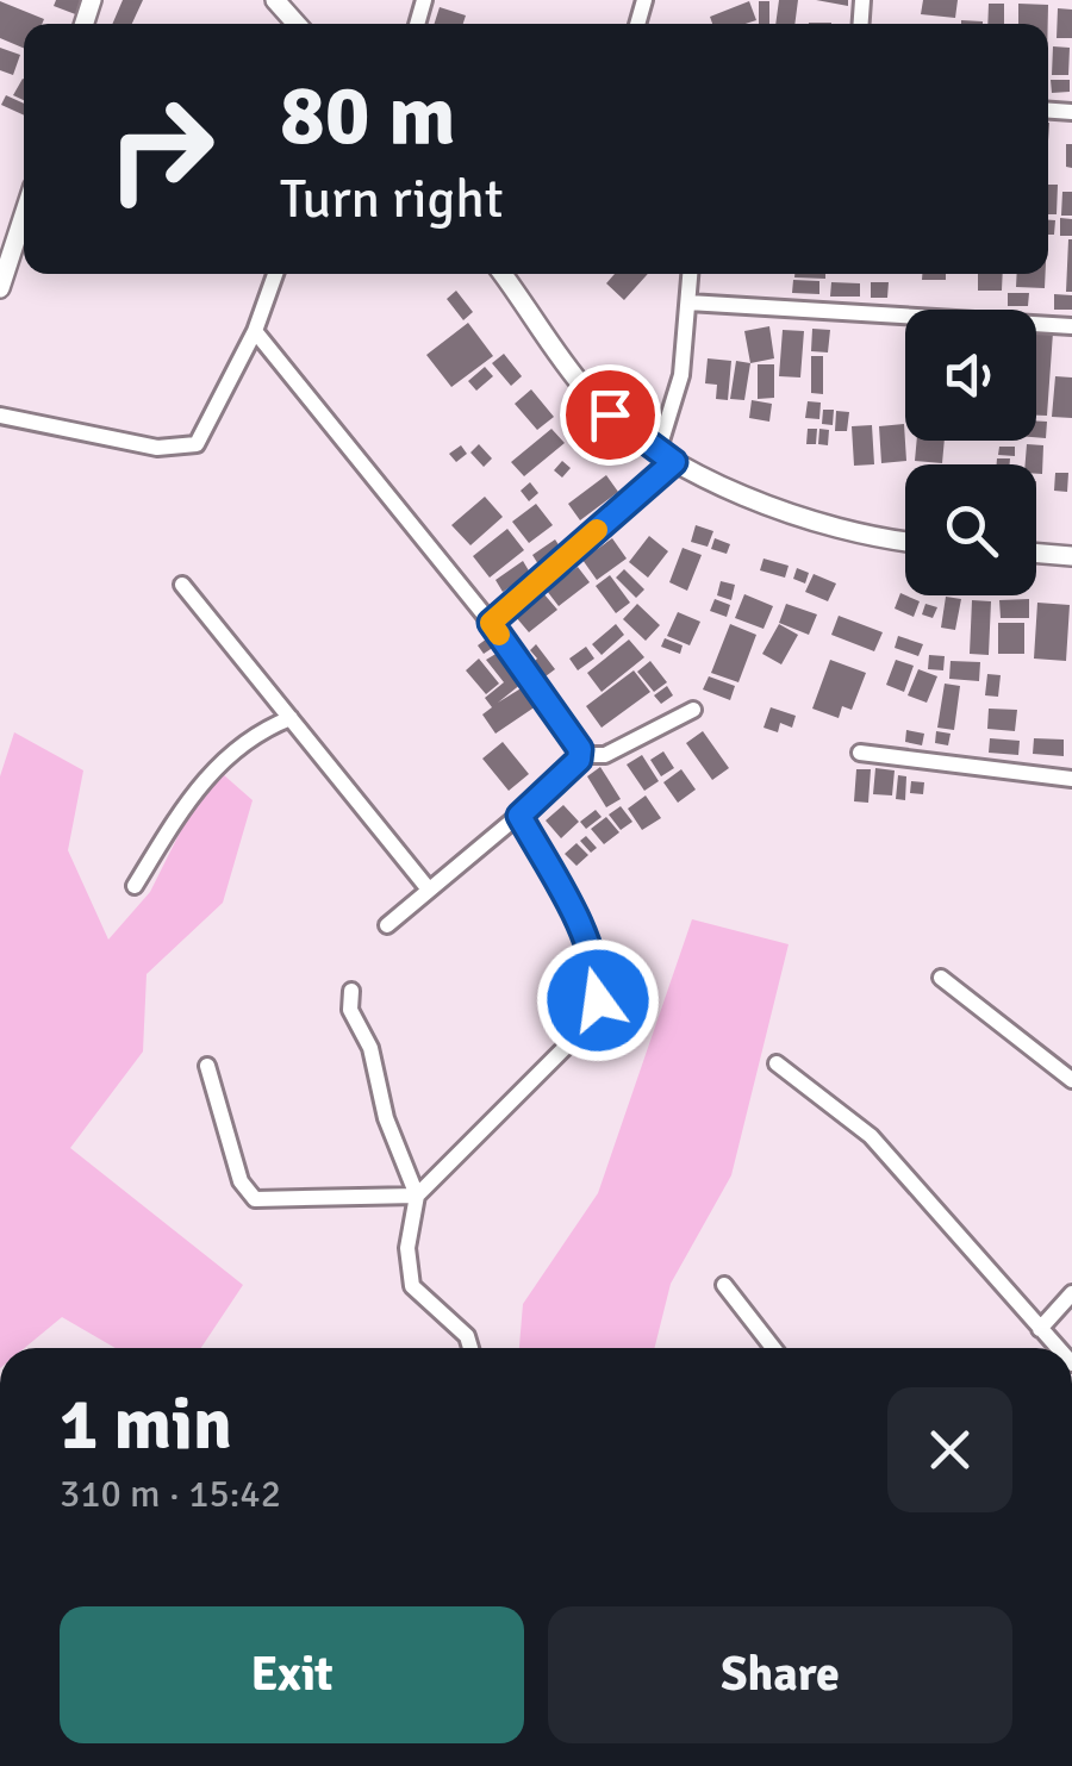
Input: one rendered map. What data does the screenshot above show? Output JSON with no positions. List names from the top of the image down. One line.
{"page":{"turn":["80 m","Turn right"],"heading":["1 min","310 m · 15:42"],"buttons":["Exit","Share"]}}
